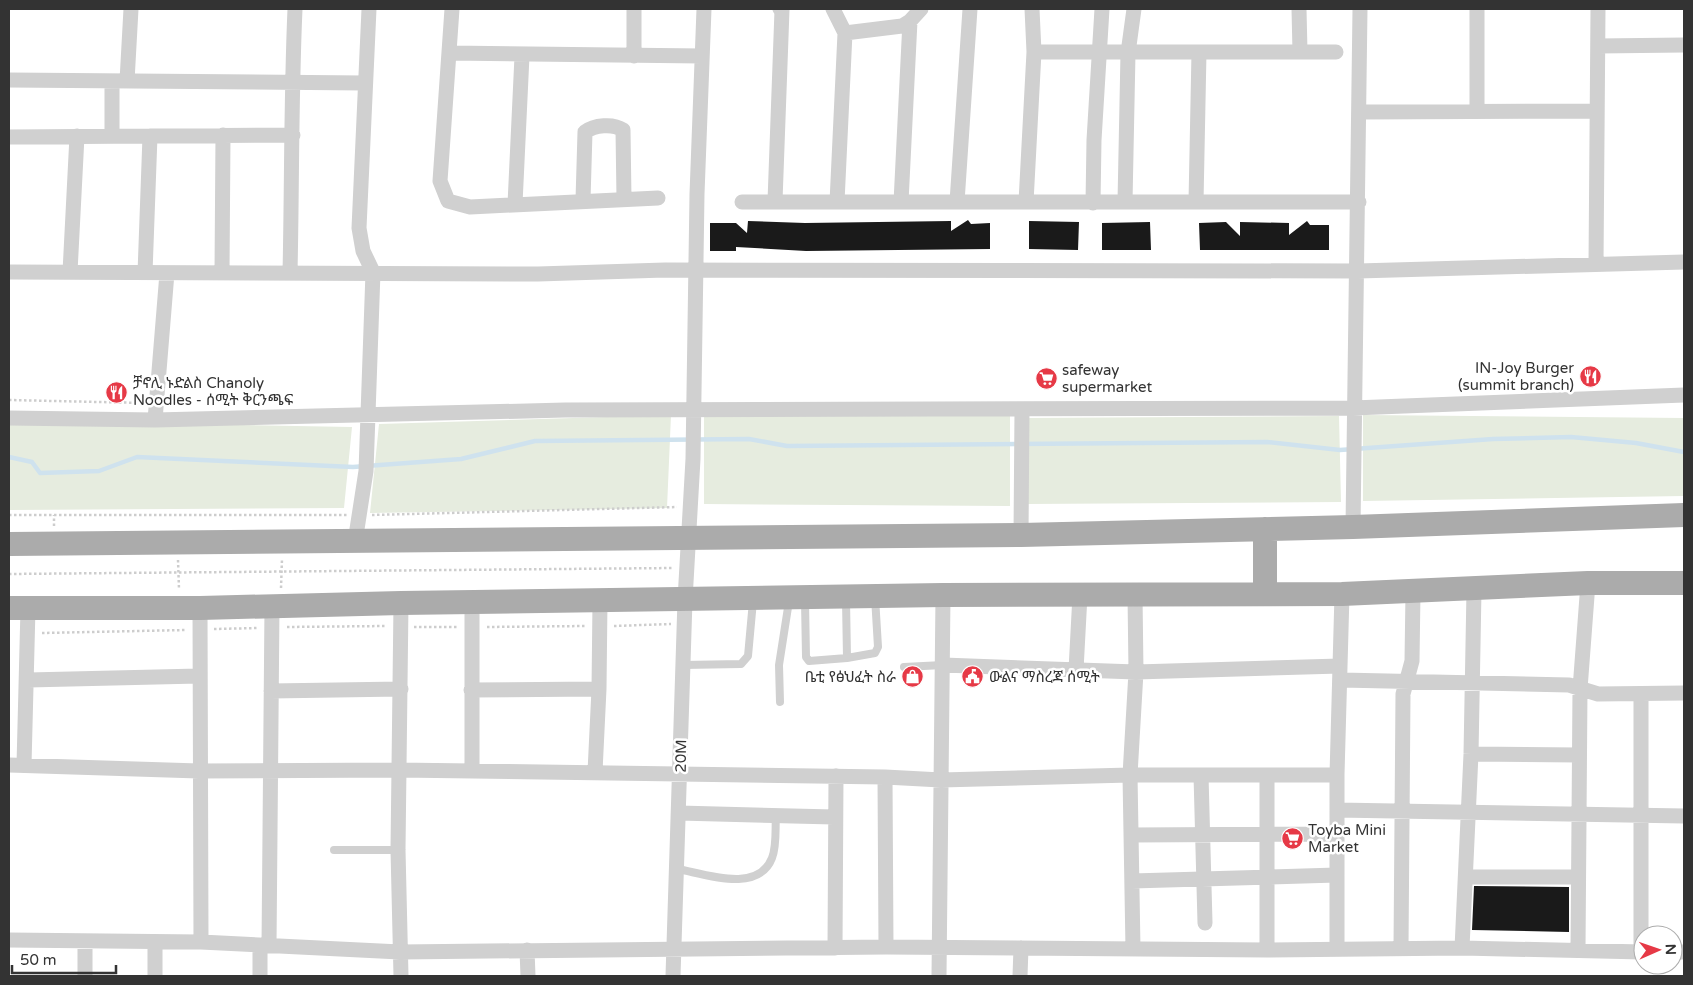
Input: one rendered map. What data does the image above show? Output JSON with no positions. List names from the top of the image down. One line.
{"streets":{"street":["20M"]},"places":{"restaurant":["IN-Joy Burger (summit branch)","ቻኖሊ ኑድልስ Chanoly Noodles - ሰሚት ቅርንጫፍ"],"supermarket":["safeway supermarket","Toyba Mini Market"],"shop":["ቤቲ የፅህፈት ስራ"],"public building":["ውልና ማስረጃ ሰሚት"]},"scale_bar":"50 m","north":"right"}
